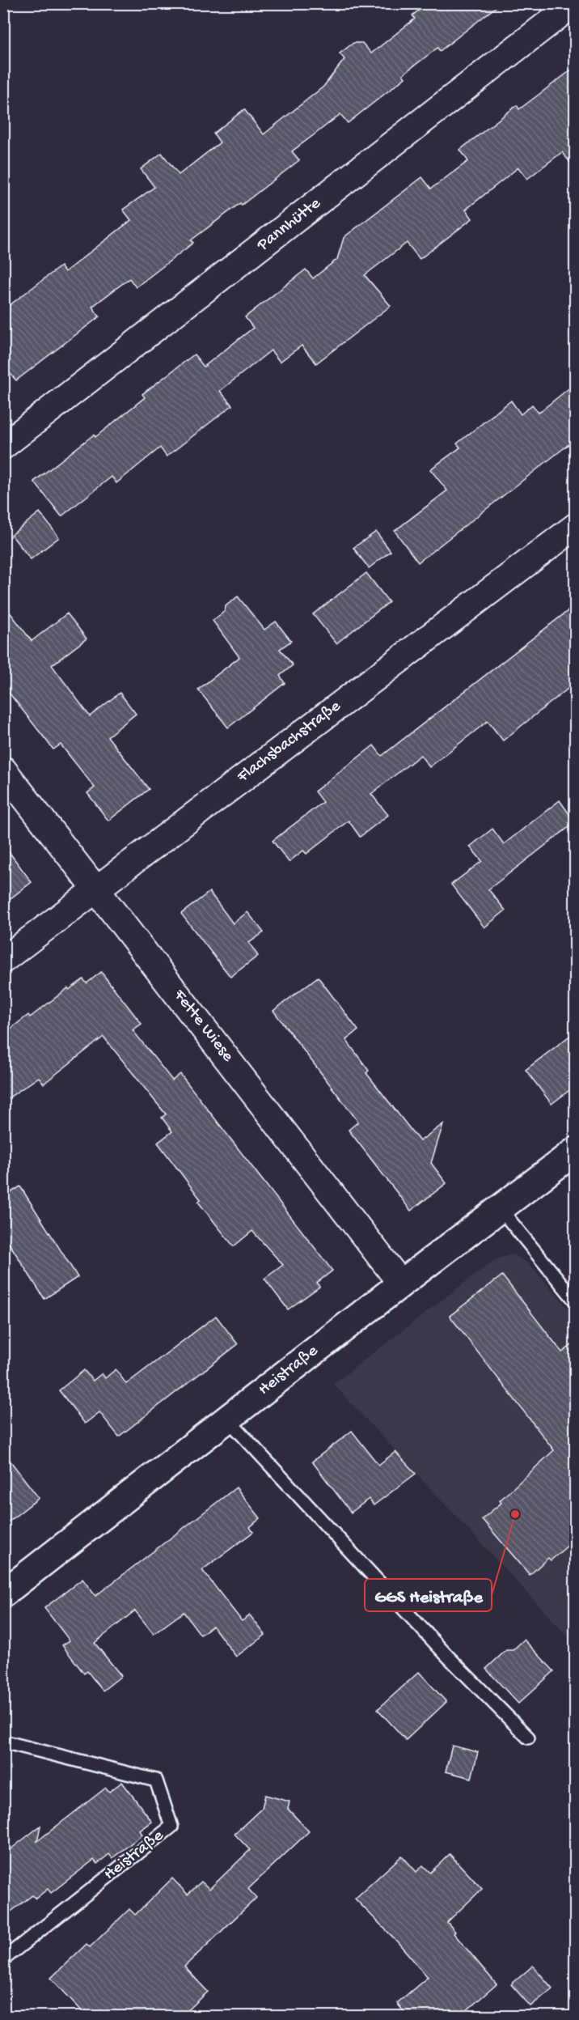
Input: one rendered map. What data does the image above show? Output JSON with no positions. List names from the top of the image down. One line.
{"streets":{"street":["Pannhütte","Flachsbachstraße","Fette Wiese","Heistraße"]},"crossings":[["Flachsbachstraße","Fette Wiese"],["Fette Wiese","Heistraße"]],"places":["GGS Heistraße"]}
